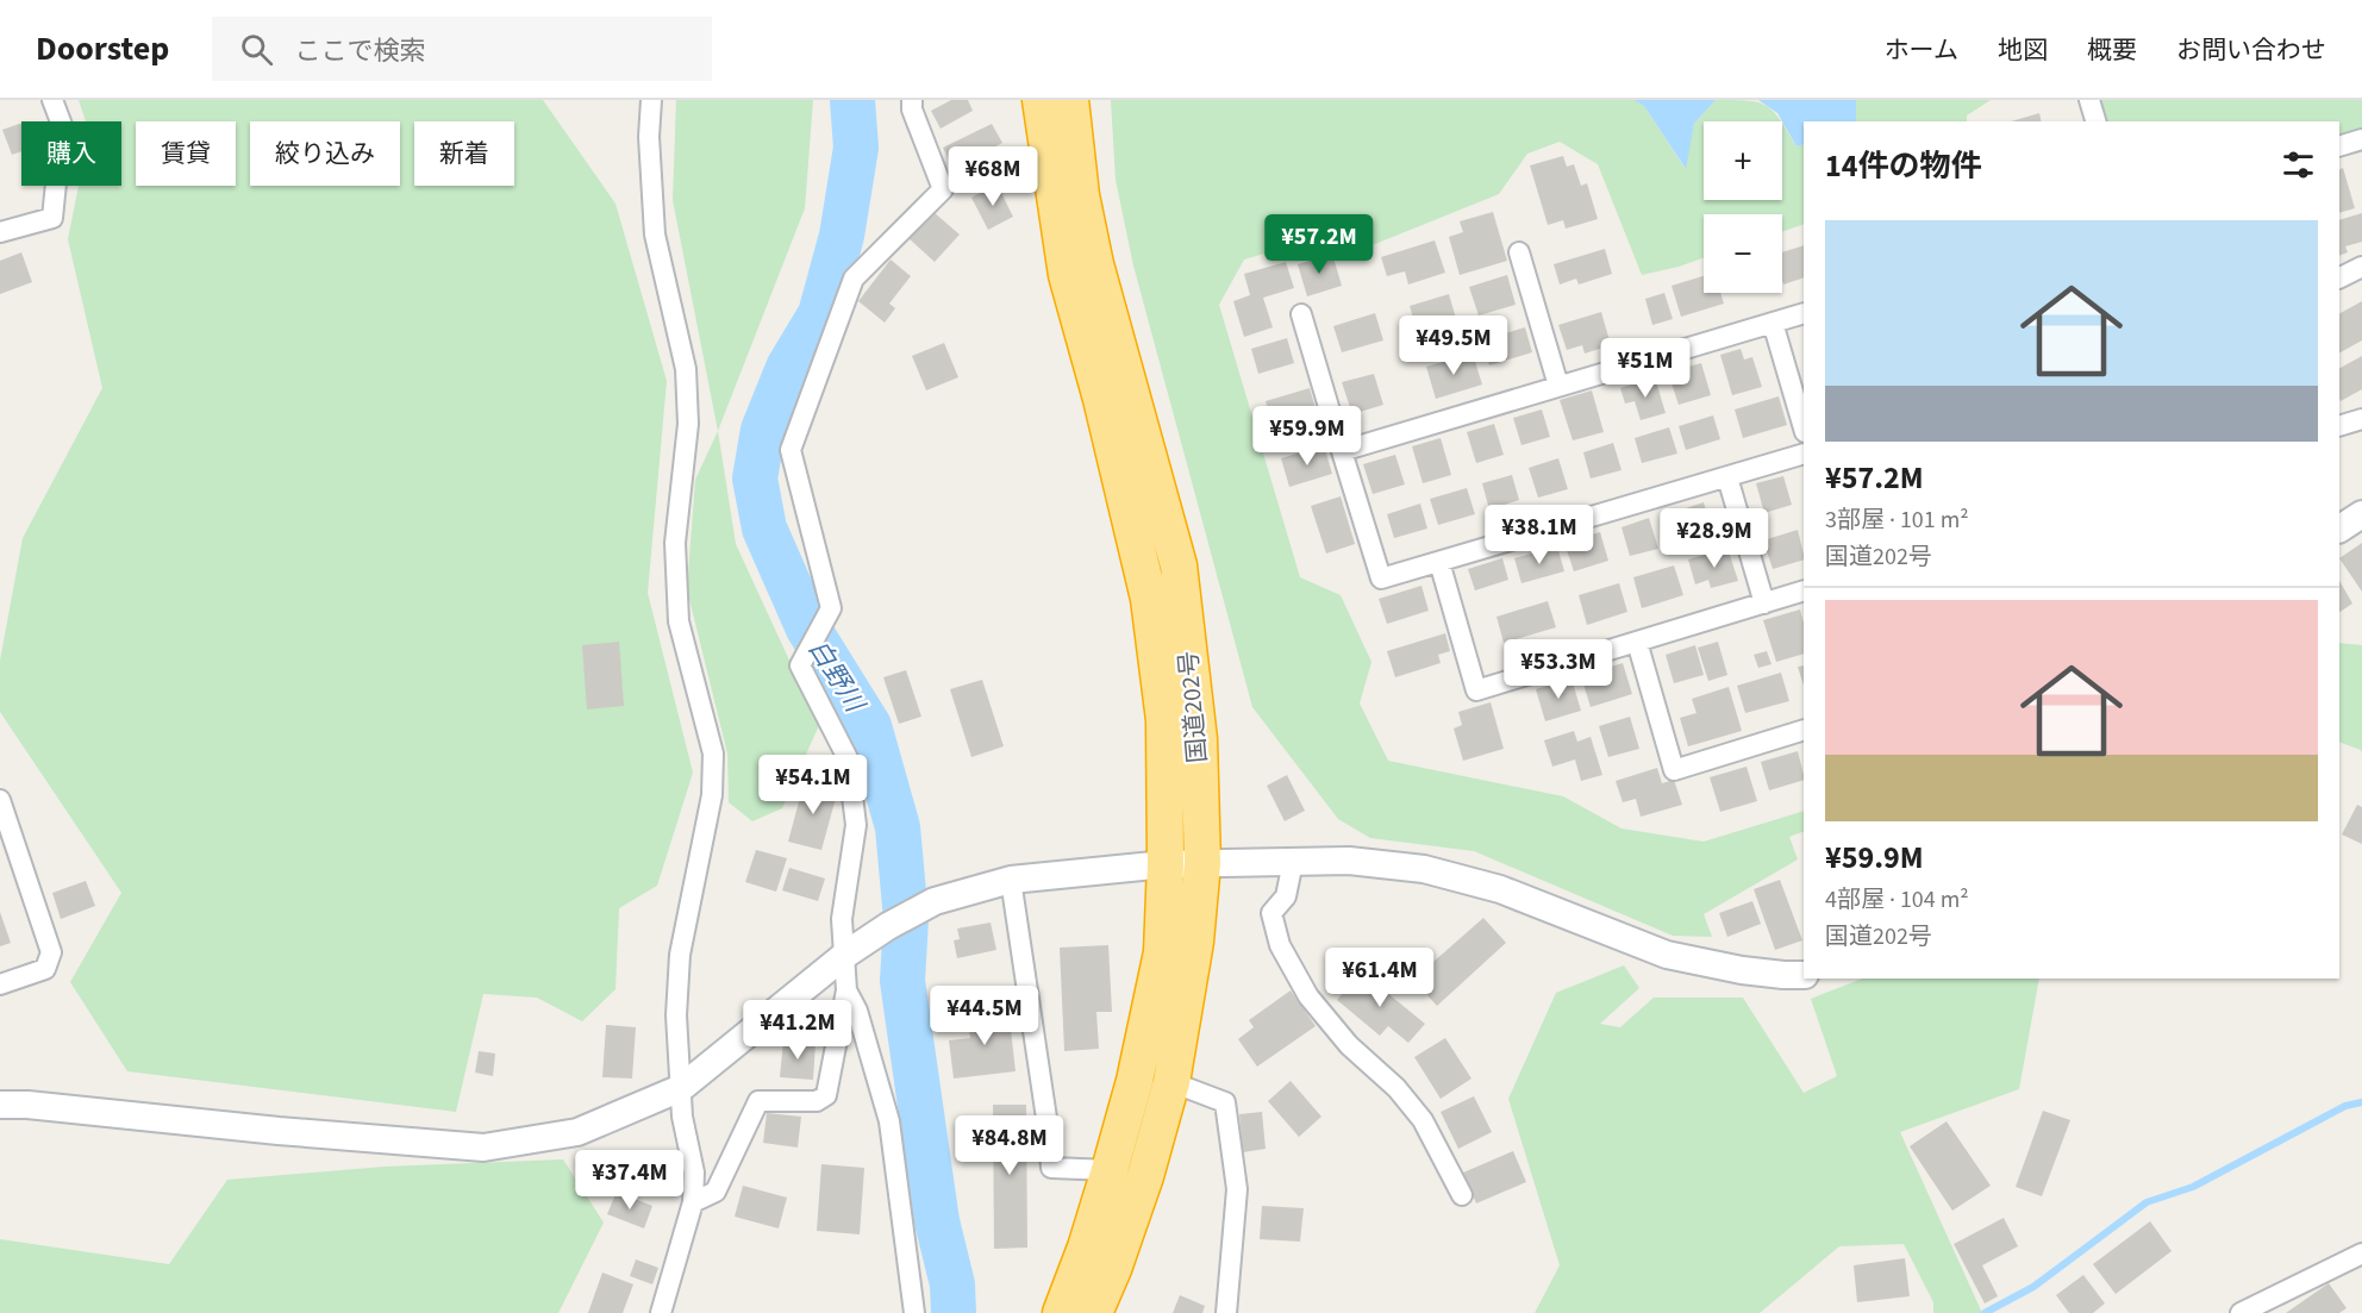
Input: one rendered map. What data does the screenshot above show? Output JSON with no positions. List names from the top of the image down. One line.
{"streets":{"highway":["国道202号"]},"water":["白野川"],"page":{"header":"Doorstep","search":"ここで検索","nav":["ホーム","地図","概要","お問い合わせ"],"map_buttons":["+","−"],"chip":["購入","賃貸","絞り込み","新着"],"heading":"14件の物件","price":["¥68M","¥57.2M","¥49.5M","¥51M","¥59.9M","¥38.1M","¥28.9M","¥53.3M","¥54.1M","¥61.4M","¥44.5M","¥41.2M","¥84.8M","¥37.4M"],"list":[{"name":"¥57.2M","note":"3部屋 · 101 m² · 国道202号"},{"name":"¥59.9M","note":"4部屋 · 104 m² · 国道202号"}]}}
